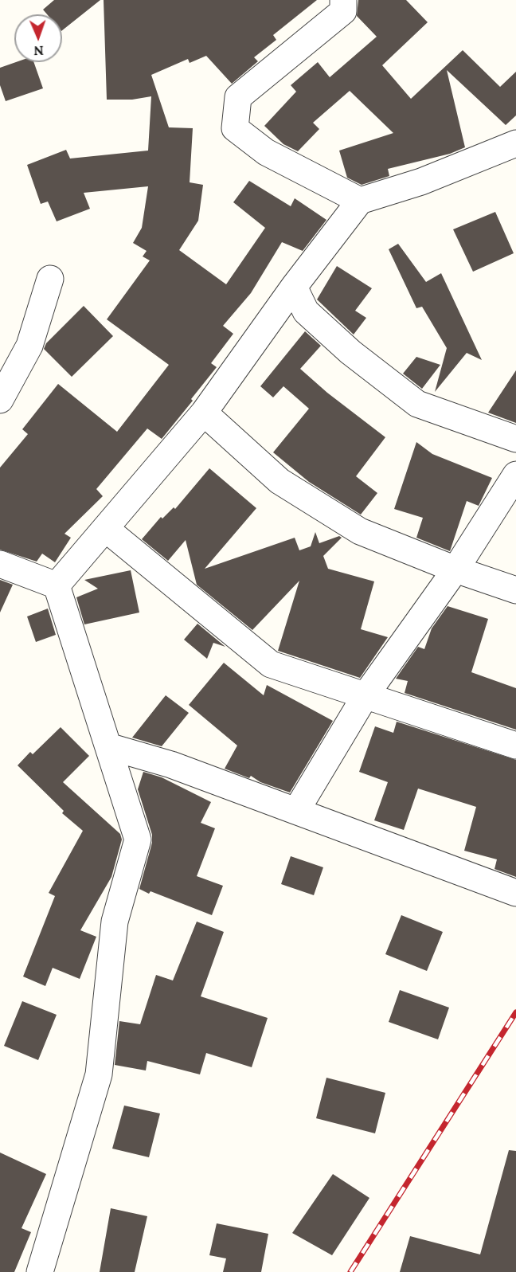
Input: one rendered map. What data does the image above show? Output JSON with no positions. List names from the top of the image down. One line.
{"north":"bottom"}
